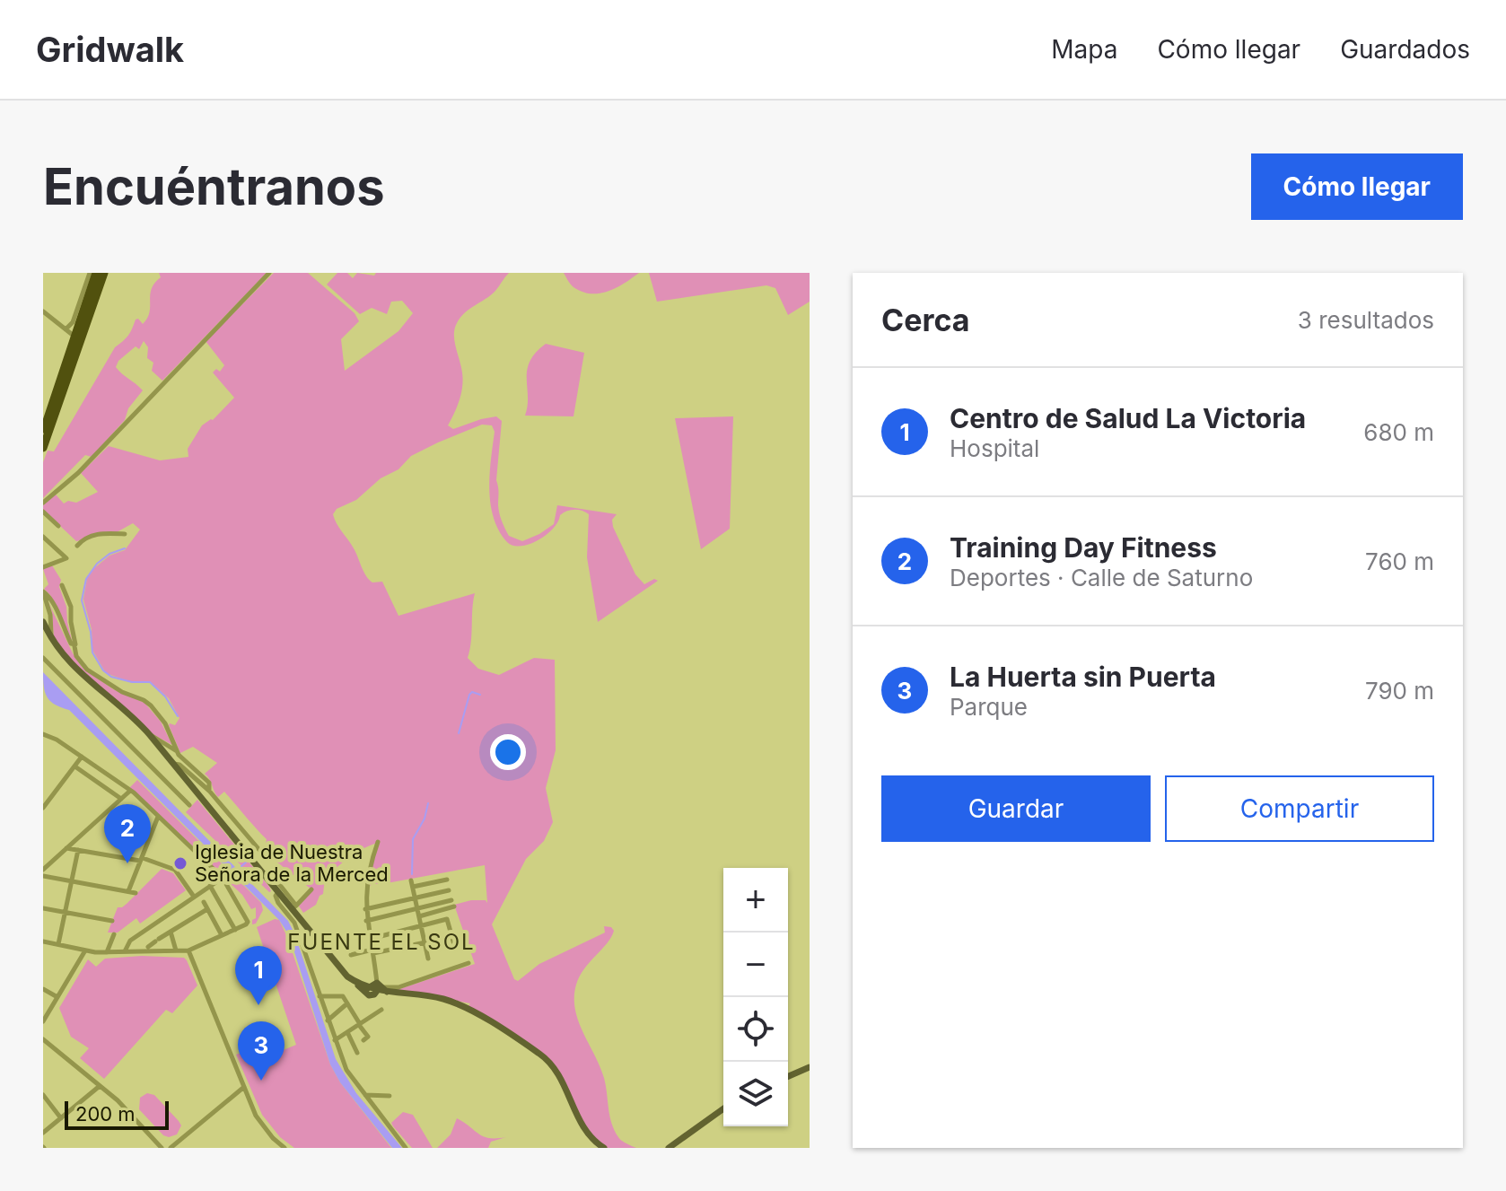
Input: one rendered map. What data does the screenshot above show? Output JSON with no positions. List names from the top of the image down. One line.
{"districts":["FUENTE EL SOL"],"places":["Iglesia de Nuestra Señora de la Merced"],"scale_bar":"200 m","page":{"header":"Gridwalk","nav":["Mapa","Cómo llegar","Guardados"],"buttons":["Cómo llegar",["Guardar","Compartir"]],"title":"Encuéntranos","heading":["Cerca","3 resultados"],"list":[{"mark":"1","name":"Centro de Salud La Victoria","note":"Hospital","value":"680 m"},{"mark":"2","name":"Training Day Fitness","note":"Deportes · Calle de Saturno","value":"760 m"},{"mark":"3","name":"La Huerta sin Puerta","note":"Parque","value":"790 m"}],"pins":["2","1","3"],"map_buttons":["+","−"],"scale":"200 m"}}
